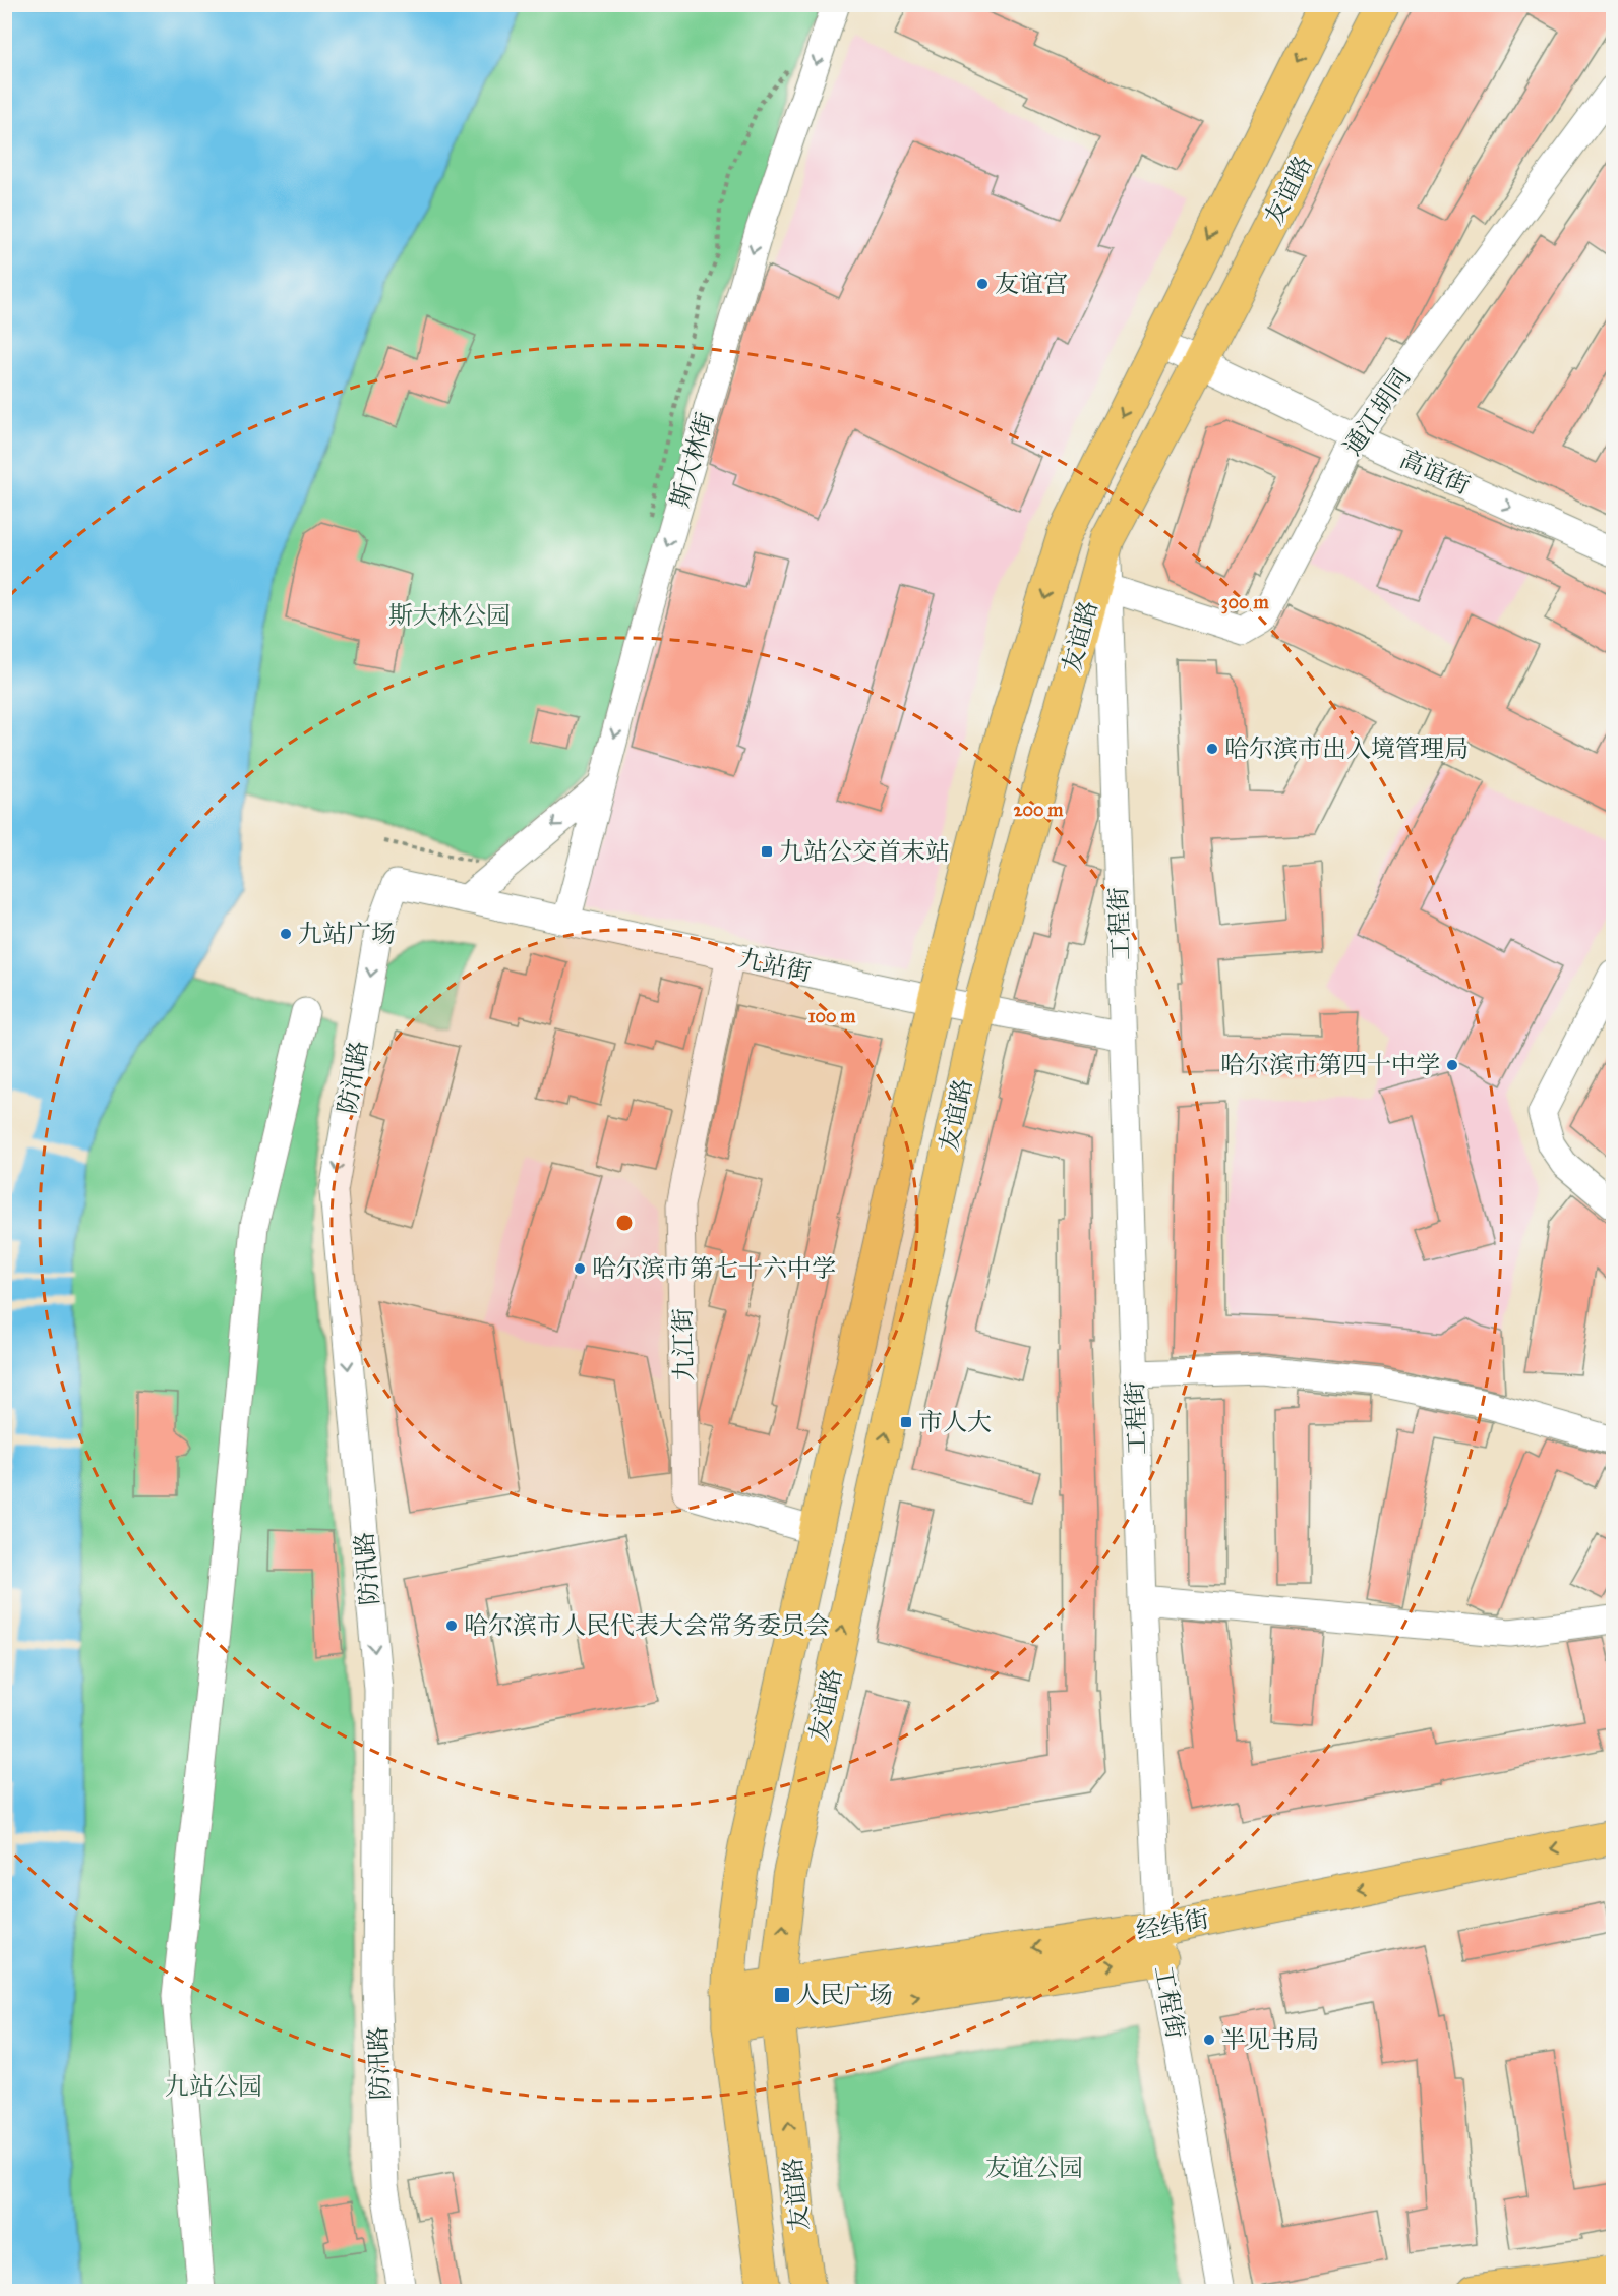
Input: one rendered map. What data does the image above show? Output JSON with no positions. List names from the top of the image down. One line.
{"streets":{"main road":["友谊路","经纬街"],"street":["通江胡同","斯大林街","高谊街","工程街","九站街","防汛路","九江街"]},"crossings":[["友谊路","高谊街"],["友谊路","工程街"],["友谊路","九站街"],["友谊路","九江街"],["友谊路","经纬街"],["通江胡同","高谊街"],["通江胡同","工程街"],["斯大林街","九站街"],["工程街","九站街"],["工程街","经纬街"],["九站街","防汛路"],["九站街","九江街"]],"one_way":["斯大林街","高谊街"],"parks":["斯大林公园","九站公园","友谊公园"],"places":{"other":["友谊宫","哈尔滨市出入境管理局","九站广场","哈尔滨市第四十中学","哈尔滨市第七十六中学","哈尔滨市人民代表大会常务委员会","半见书局"],"transit":["九站公交首末站","市人大","人民广场"]},"rings":["300 m","200 m","100 m"]}
